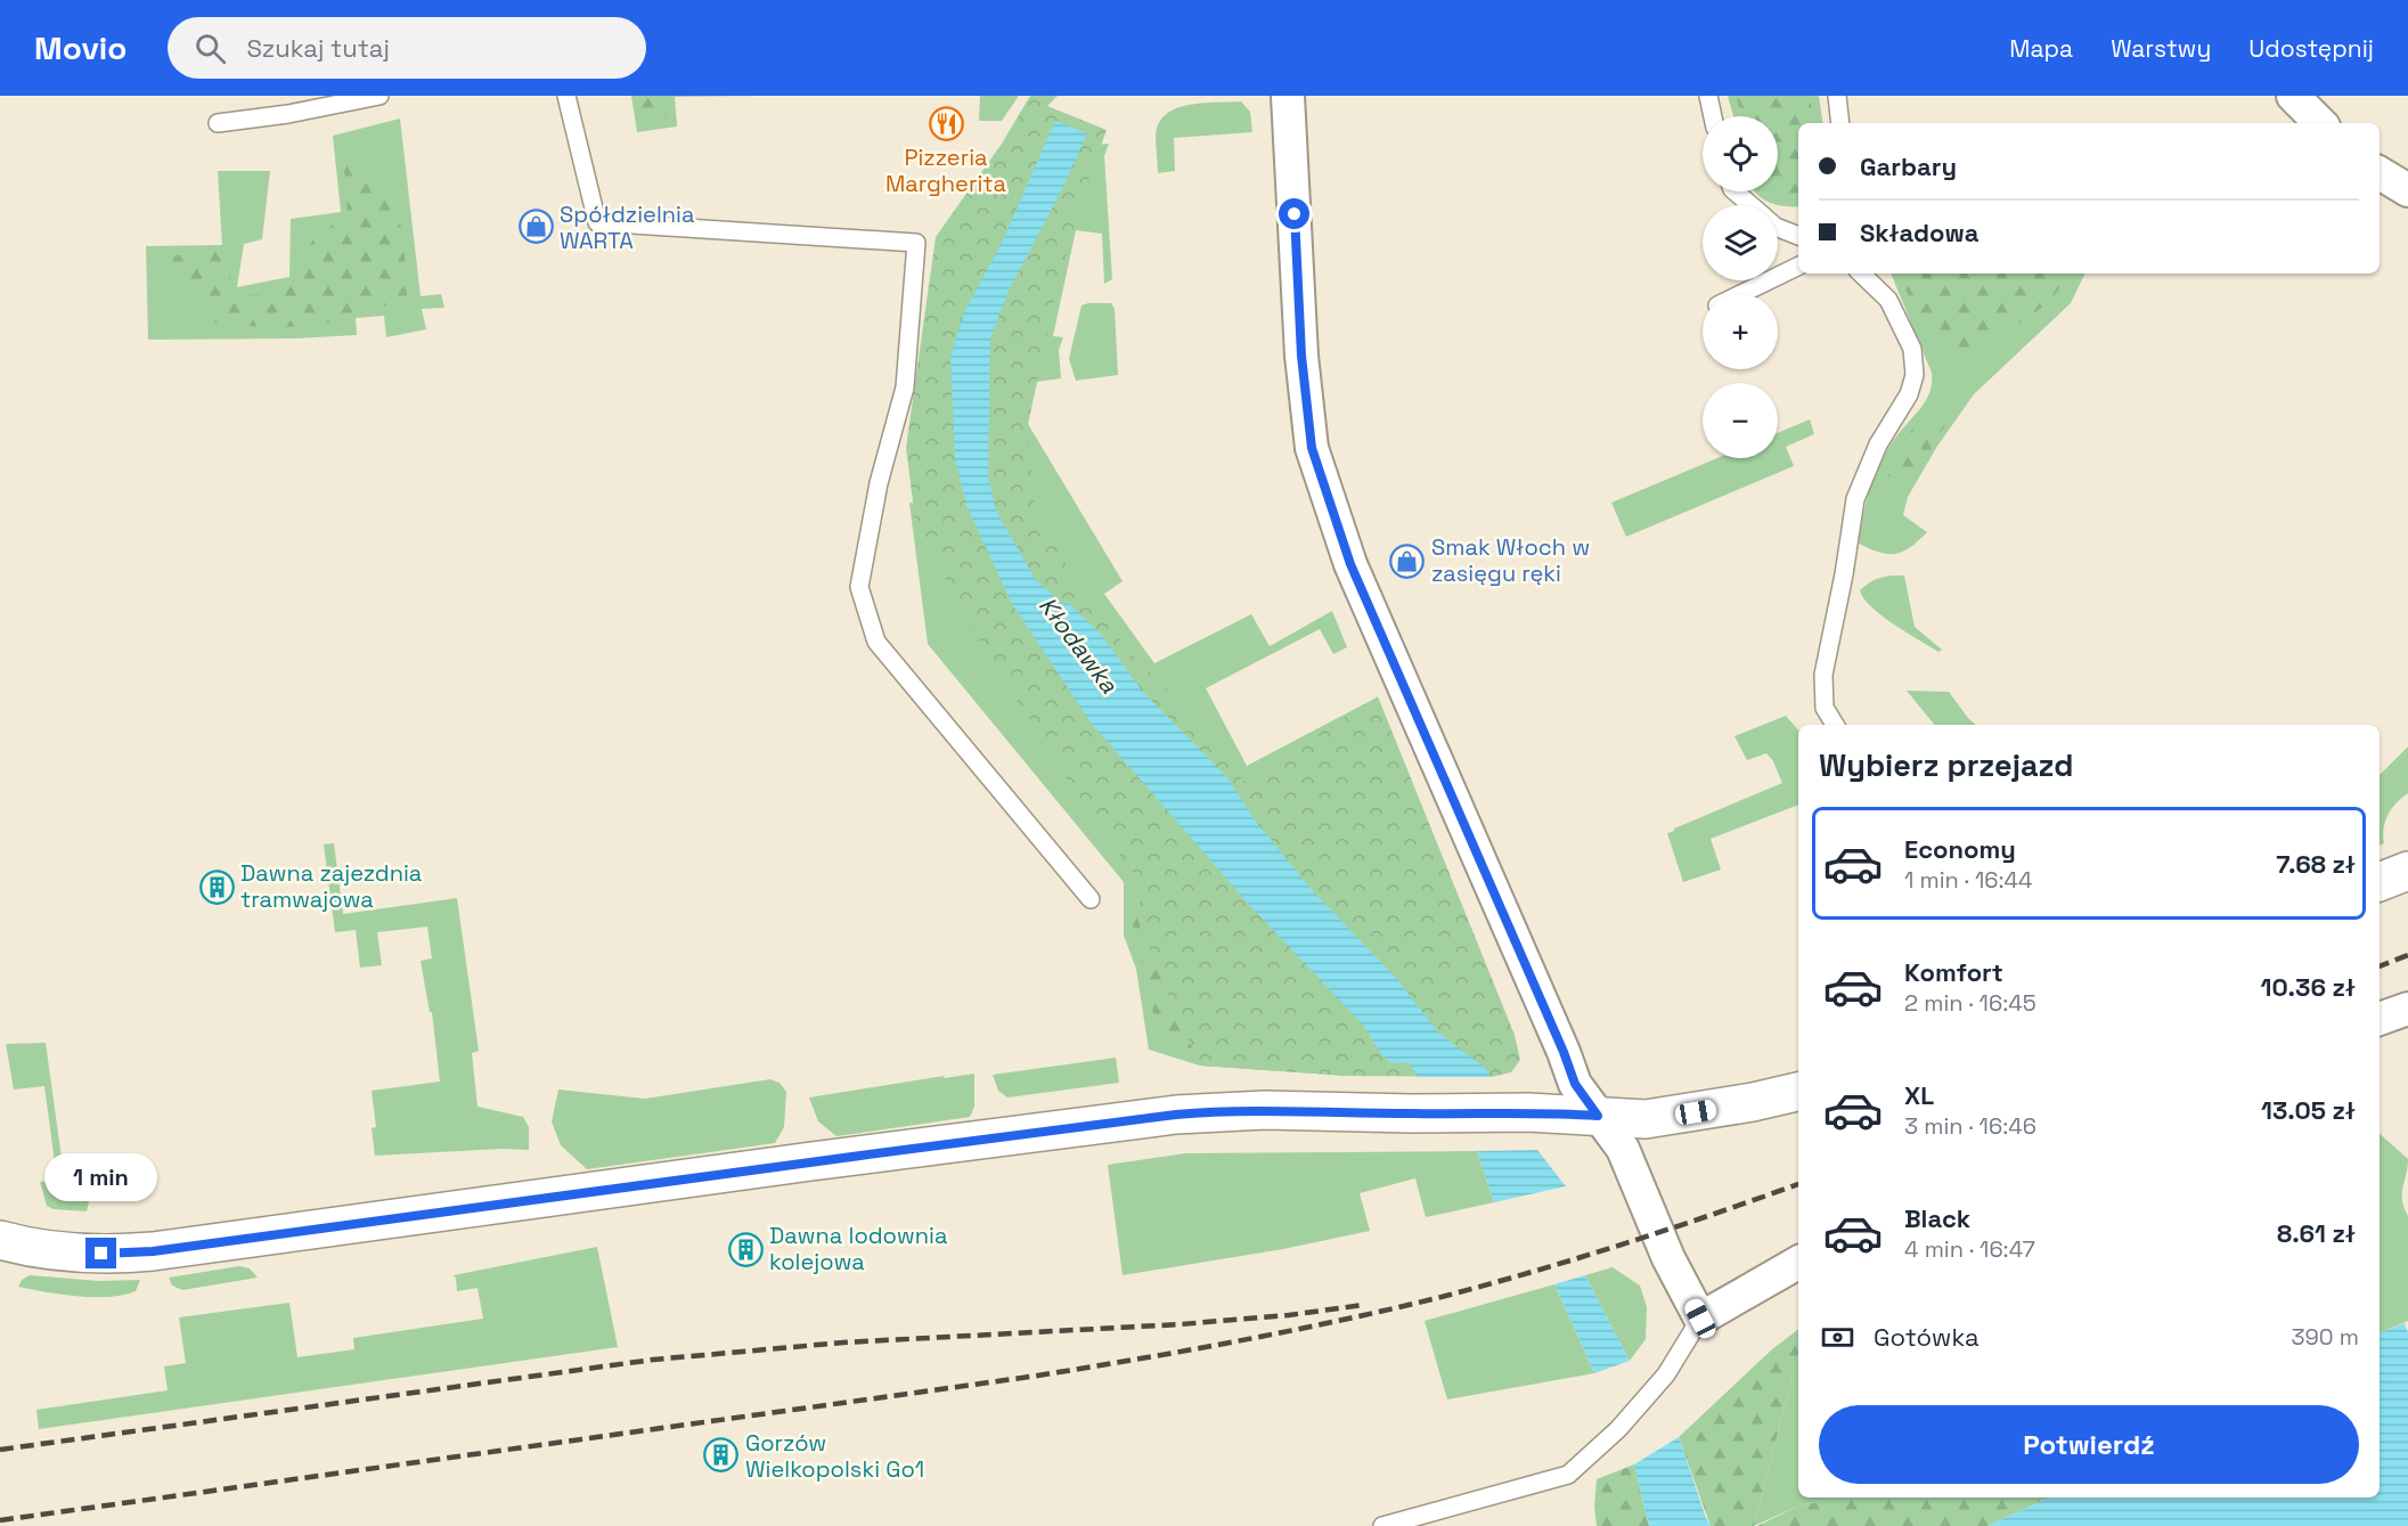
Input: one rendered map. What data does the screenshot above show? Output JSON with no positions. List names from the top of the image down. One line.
{"water":["Kłodawka"],"places":{"restaurant":["Pizzeria Margherita"],"shop":["Spółdzielnia WARTA","Smak Włoch w zasięgu ręki"],"building":["Dawna zajezdnia tramwajowa","Dawna lodownia kolejowa","Gorzów Wielkopolski Go1"]},"page":{"header":"Movio","search":"Szukaj tutaj","nav":["Mapa","Warstwy","Udostępnij"],"map_buttons":["+","−"],"banner":["Garbary","Składowa"],"heading":"Wybierz przejazd","list":[{"name":"Economy","note":"1 min · 16:44","value":"7.68 zł"},{"name":"Komfort","note":"2 min · 16:45","value":"10.36 zł"},{"name":"XL","note":"3 min · 16:46","value":"13.05 zł"},{"name":"Black","note":"4 min · 16:47","value":"8.61 zł"}],"bubble":"1 min","pay":["Gotówka","390 m"],"buttons":"Potwierdź"}}
